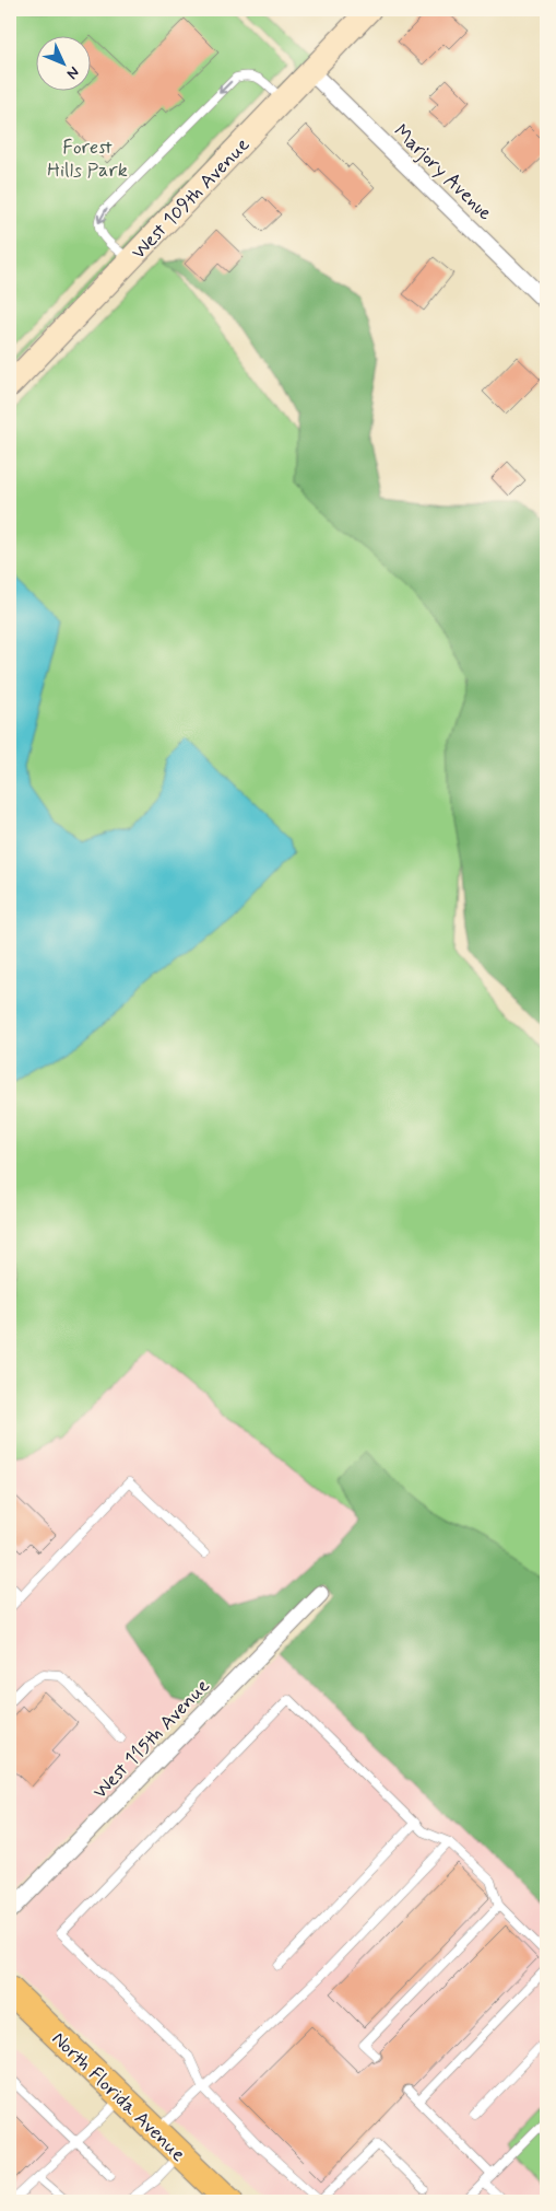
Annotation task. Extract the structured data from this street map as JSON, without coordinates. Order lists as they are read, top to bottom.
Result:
{
  "streets": {
    "main road": ["North Florida Avenue"],
    "street": ["Marjory Avenue", "West 109th Avenue", "West 115th Avenue"]
  },
  "crossings": [
    ["Marjory Avenue", "West 109th Avenue"]
  ],
  "parks": ["Forest Hills Park"],
  "north": "bottom right"
}
